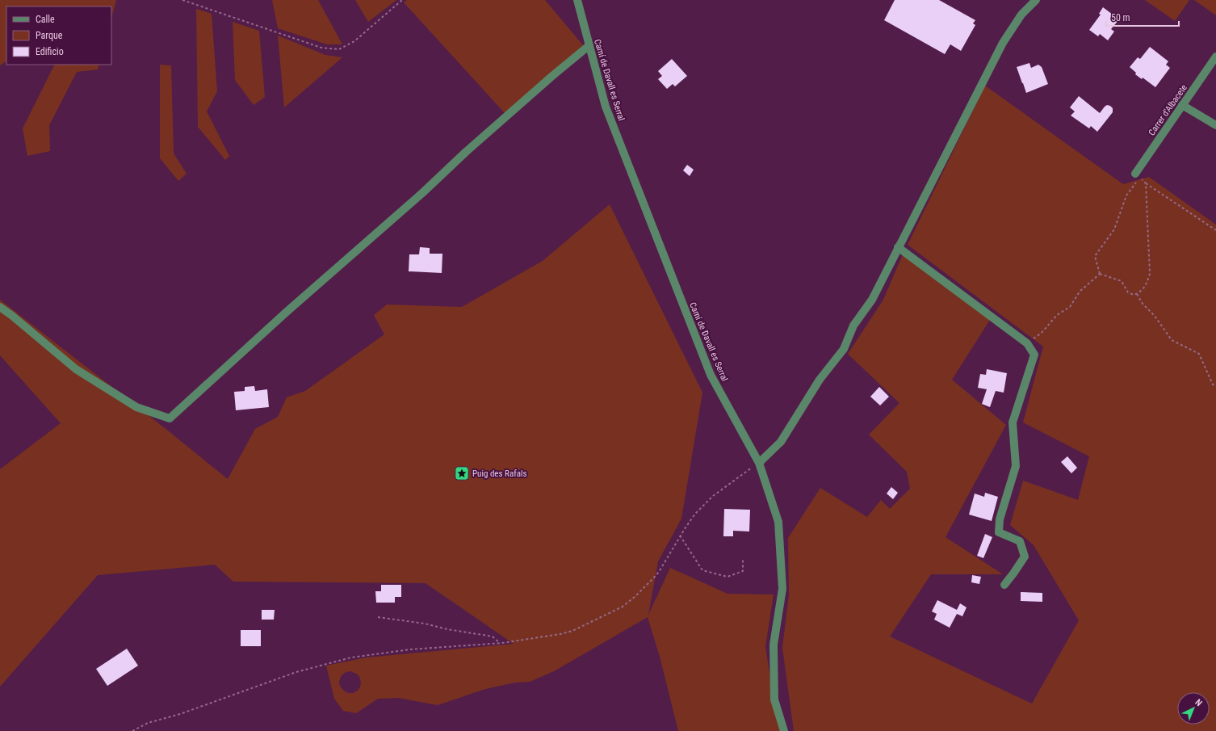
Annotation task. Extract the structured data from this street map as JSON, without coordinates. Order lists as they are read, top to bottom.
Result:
{
  "streets": {
    "street": ["Camí de Davall es Serral", "Carrer d'Albacete"]
  },
  "places": {
    "place": ["Puig des Rafals"]
  },
  "legend": ["Calle", "Parque", "Edificio"],
  "scale_bar": "50 m",
  "north": "top right"
}
